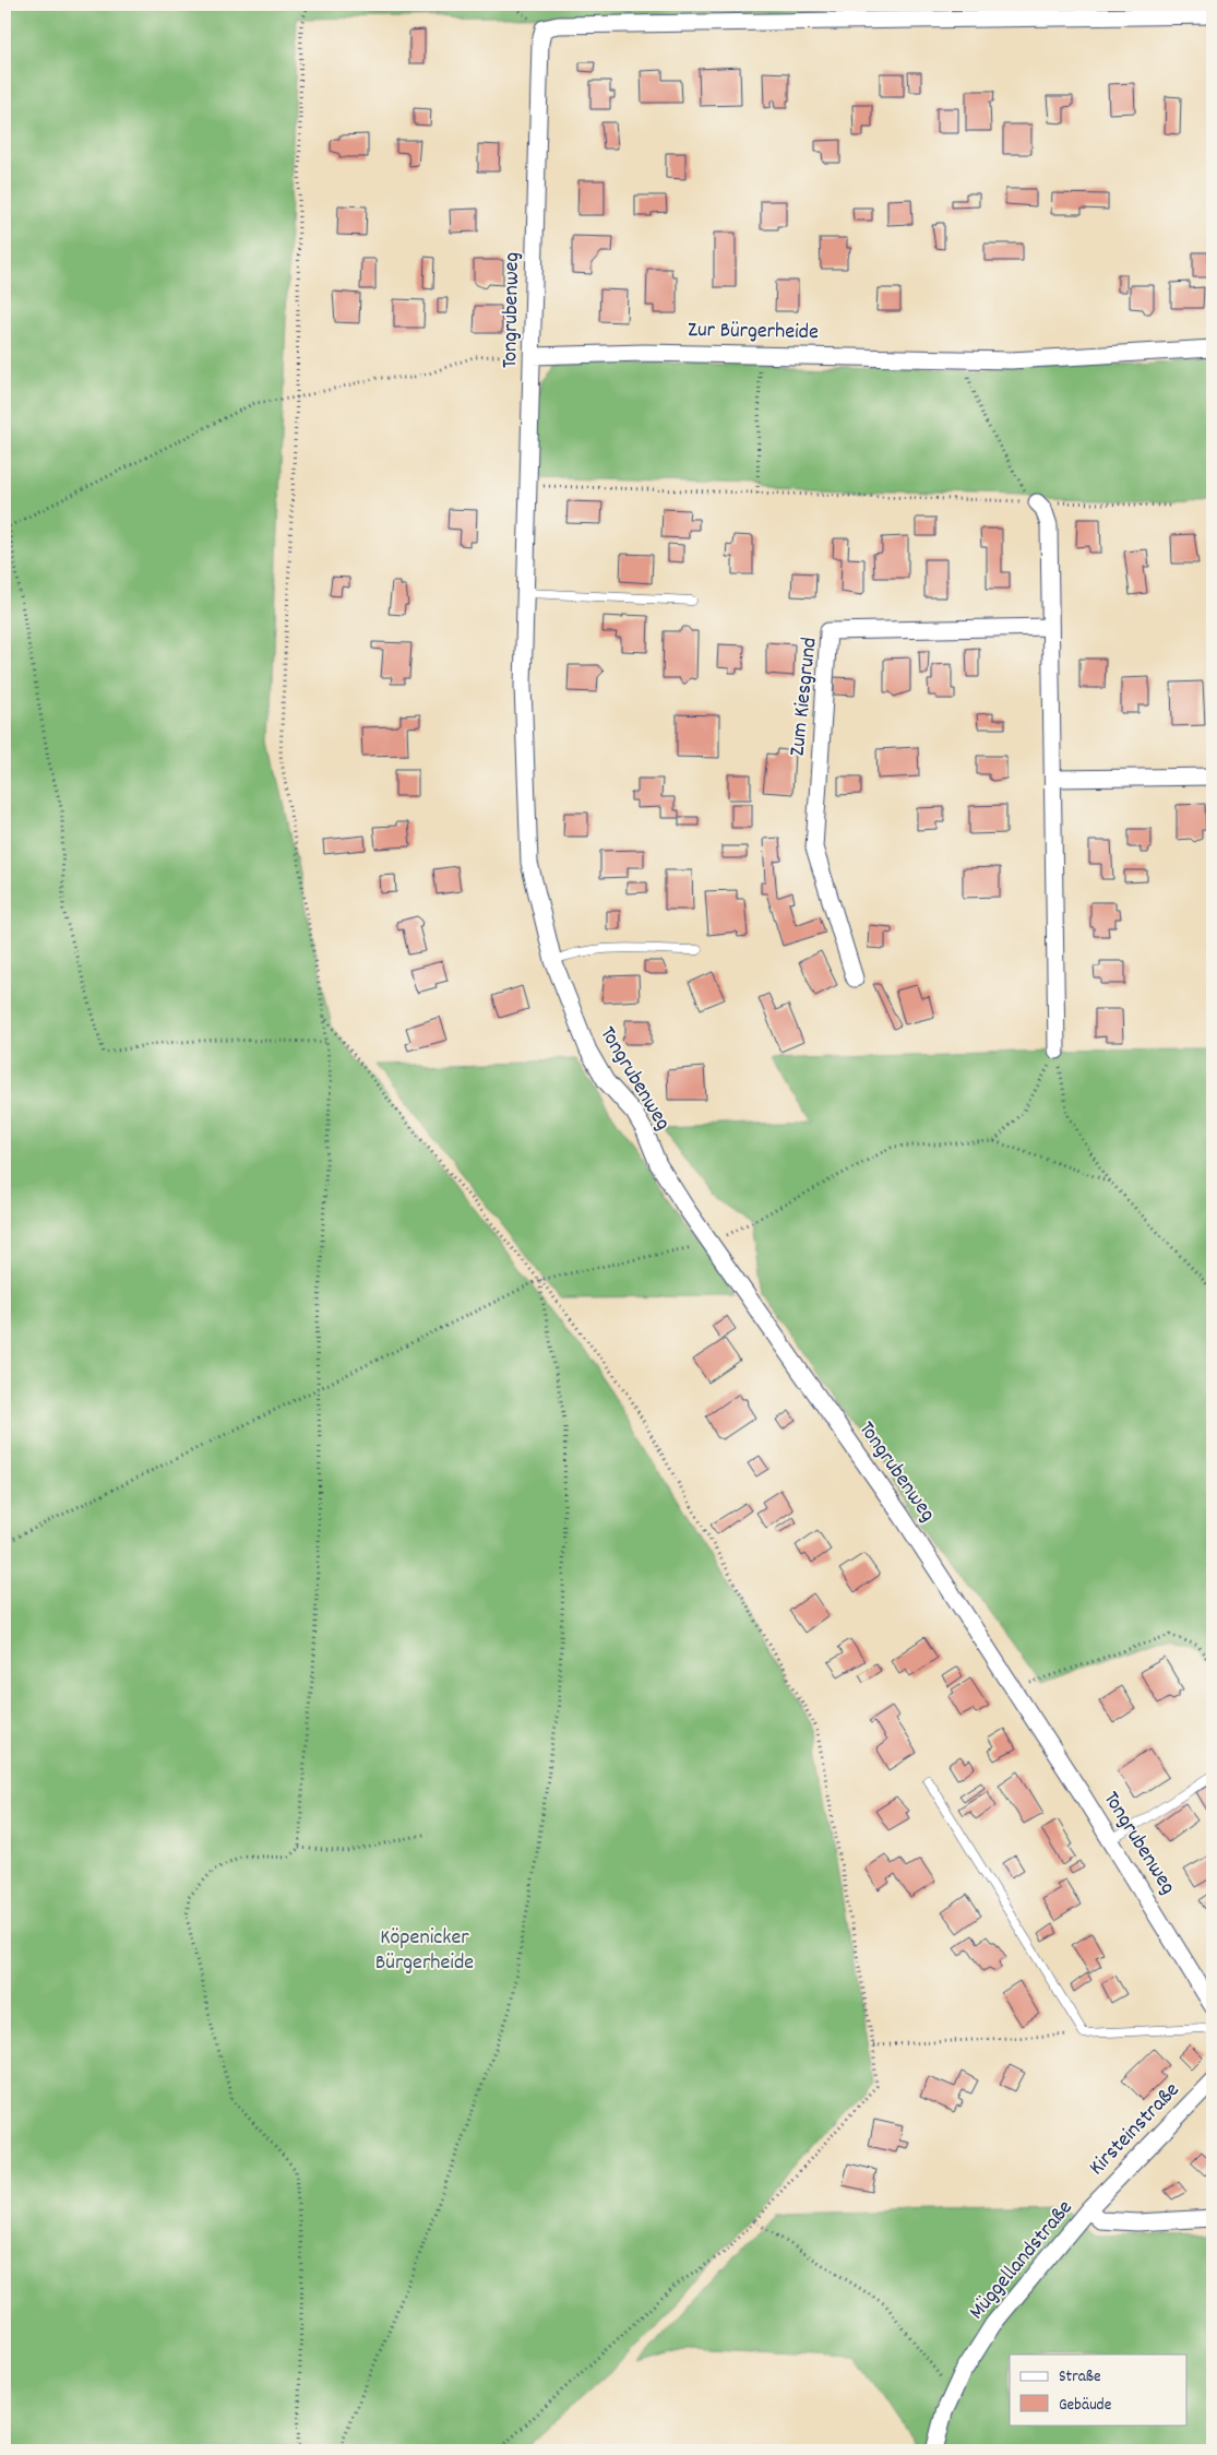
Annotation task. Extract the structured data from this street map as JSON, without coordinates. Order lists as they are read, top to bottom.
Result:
{
  "streets": {
    "street": [
      "Tongrubenweg",
      "Zur Bürgerheide",
      "Zum Kiesgrund",
      "Kirsteinstraße",
      "Müggellandstraße"
    ]
  },
  "crossings": [
    ["Tongrubenweg", "Zur Bürgerheide"],
    ["Kirsteinstraße", "Müggellandstraße"]
  ],
  "parks": ["Köpenicker Bürgerheide"],
  "legend": ["Straße", "Gebäude"]
}
